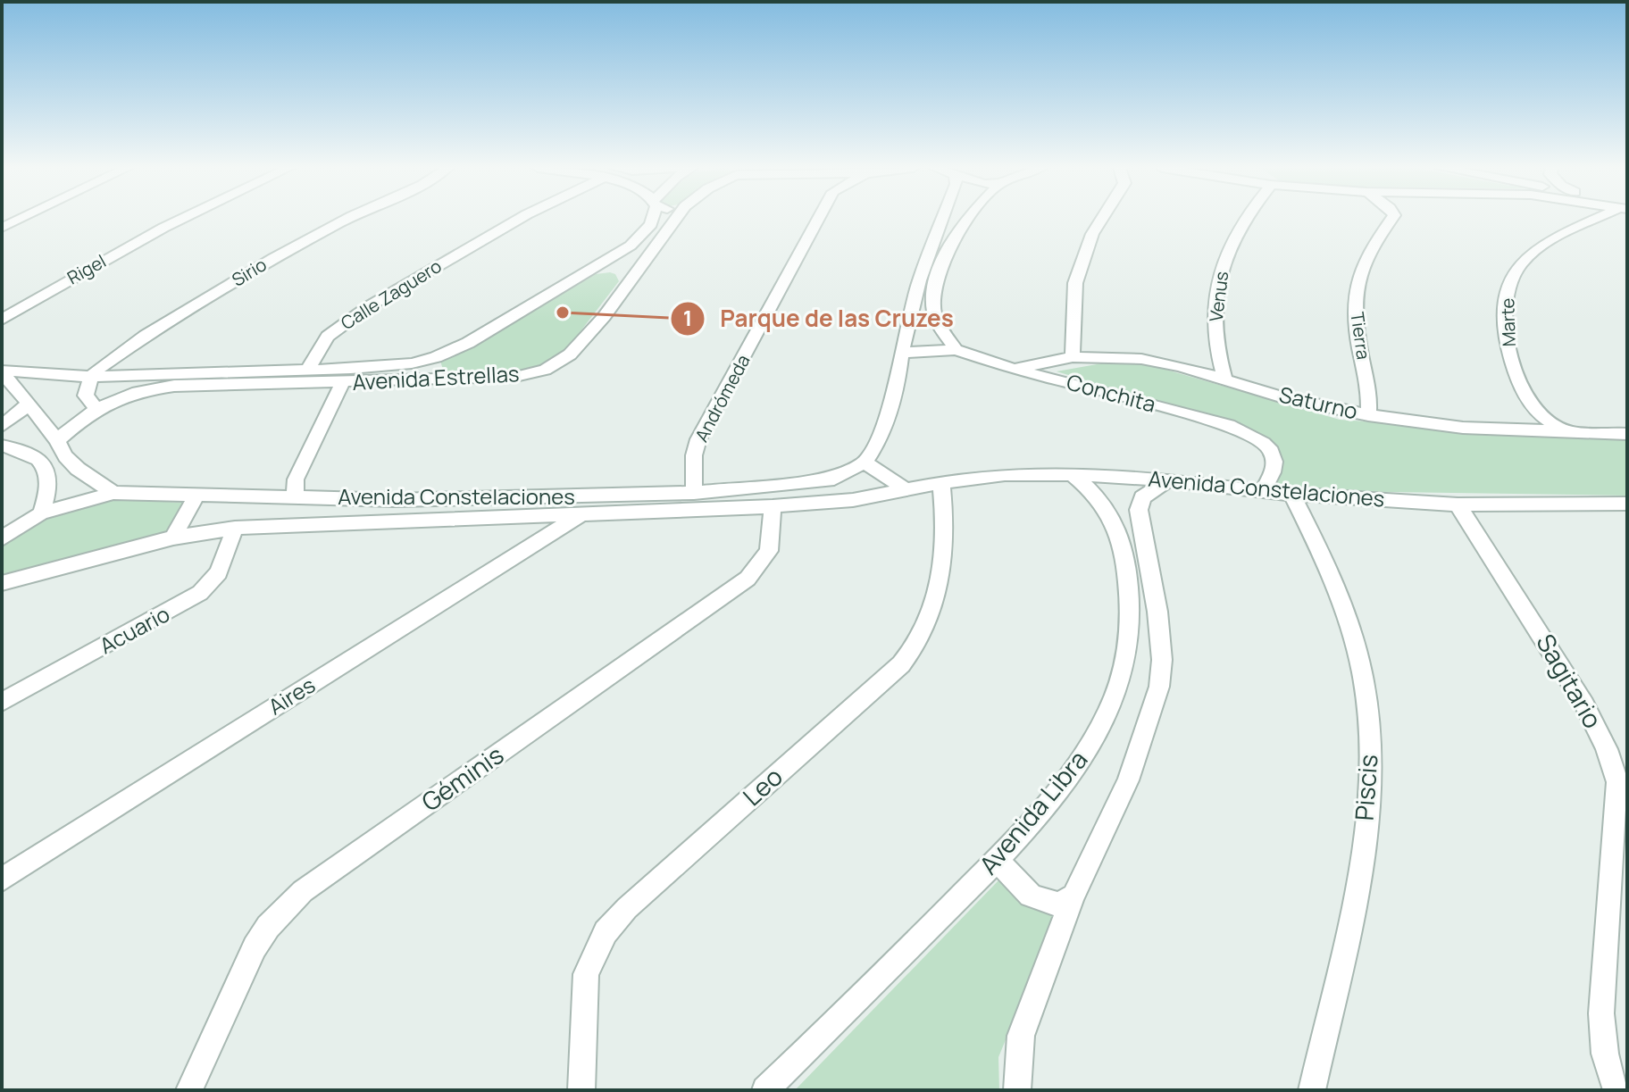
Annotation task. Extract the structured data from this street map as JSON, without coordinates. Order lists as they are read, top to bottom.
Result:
{
  "streets": {
    "street": [
      "Rigel",
      "Sirio",
      "Calle Zaguero",
      "Venus",
      "Marte",
      "Tierra",
      "Avenida Estrellas",
      "Conchita",
      "Andrómeda",
      "Saturno",
      "Avenida Constelaciones",
      "Acuario",
      "Sagitario",
      "Aires",
      "Géminis",
      "Leo",
      "Piscis",
      "Avenida Libra"
    ]
  },
  "crossings": [
    ["Sirio", "Avenida Estrellas"],
    ["Calle Zaguero", "Avenida Estrellas"],
    ["Venus", "Saturno"],
    ["Marte", "Saturno"],
    ["Tierra", "Saturno"],
    ["Avenida Estrellas", "Avenida Constelaciones"],
    ["Conchita", "Saturno"],
    ["Conchita", "Avenida Constelaciones"],
    ["Andrómeda", "Avenida Constelaciones"],
    ["Avenida Constelaciones", "Acuario"],
    ["Avenida Constelaciones", "Sagitario"],
    ["Avenida Constelaciones", "Aires"],
    ["Avenida Constelaciones", "Géminis"],
    ["Avenida Constelaciones", "Leo"],
    ["Avenida Constelaciones", "Piscis"],
    ["Avenida Constelaciones", "Avenida Libra"]
  ],
  "places": ["Parque de las Cruzes"]
}
